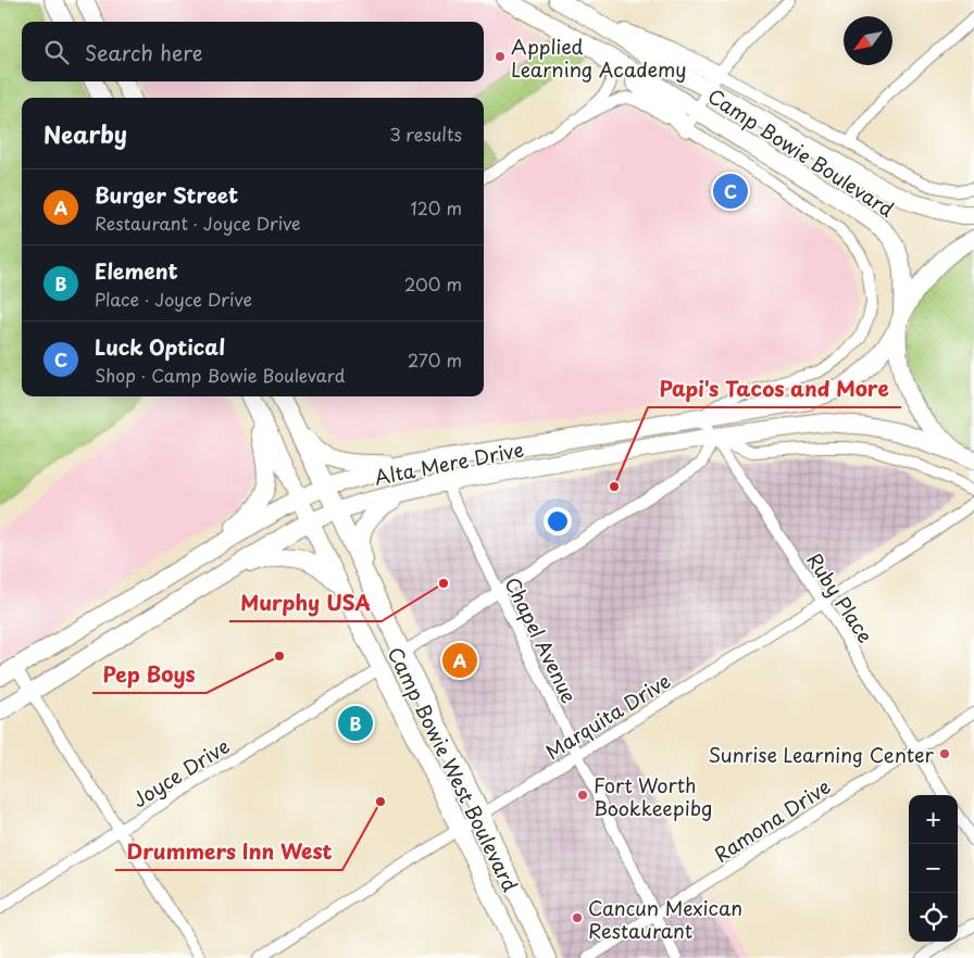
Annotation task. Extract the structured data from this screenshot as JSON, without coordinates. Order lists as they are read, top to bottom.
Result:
{
  "streets": {
    "main road": ["Camp Bowie Boulevard", "Alta Mere Drive", "Camp Bowie West Boulevard"],
    "street": [
      "Ruby Place",
      "Chapel Avenue",
      "Marquita Drive",
      "Joyce Drive",
      "Ramona Drive"
    ]
  },
  "crossings": [
    ["Camp Bowie Boulevard", "Alta Mere Drive"],
    ["Alta Mere Drive", "Ruby Place"],
    ["Alta Mere Drive", "Chapel Avenue"],
    ["Alta Mere Drive", "Camp Bowie West Boulevard"],
    ["Ruby Place", "Marquita Drive"],
    ["Ruby Place", "Ramona Drive"],
    ["Chapel Avenue", "Marquita Drive"],
    ["Chapel Avenue", "Ramona Drive"],
    ["Marquita Drive", "Camp Bowie West Boulevard"],
    ["Camp Bowie West Boulevard", "Joyce Drive"]
  ],
  "places": [
    "Applied Learning Academy",
    "Papi's Tacos and More",
    "Murphy USA",
    "Pep Boys",
    "Sunrise Learning Center",
    "Fort Worth Bookkeepibg",
    "Drummers Inn West",
    "Cancun Mexican Restaurant"
  ],
  "north": "bottom left",
  "page": {
    "search": "Search here",
    "heading": ["Nearby", "3 results"],
    "list": [
      {
        "mark": "A",
        "name": "Burger Street",
        "note": "Restaurant · Joyce Drive",
        "value": "120 m"
      },
      {
        "mark": "B",
        "name": "Element",
        "note": "Place · Joyce Drive",
        "value": "200 m"
      },
      {
        "mark": "C",
        "name": "Luck Optical",
        "note": "Shop · Camp Bowie Boulevard",
        "value": "270 m"
      }
    ],
    "pins": ["C", "A", "B"],
    "map_buttons": ["+", "−"]
  }
}
